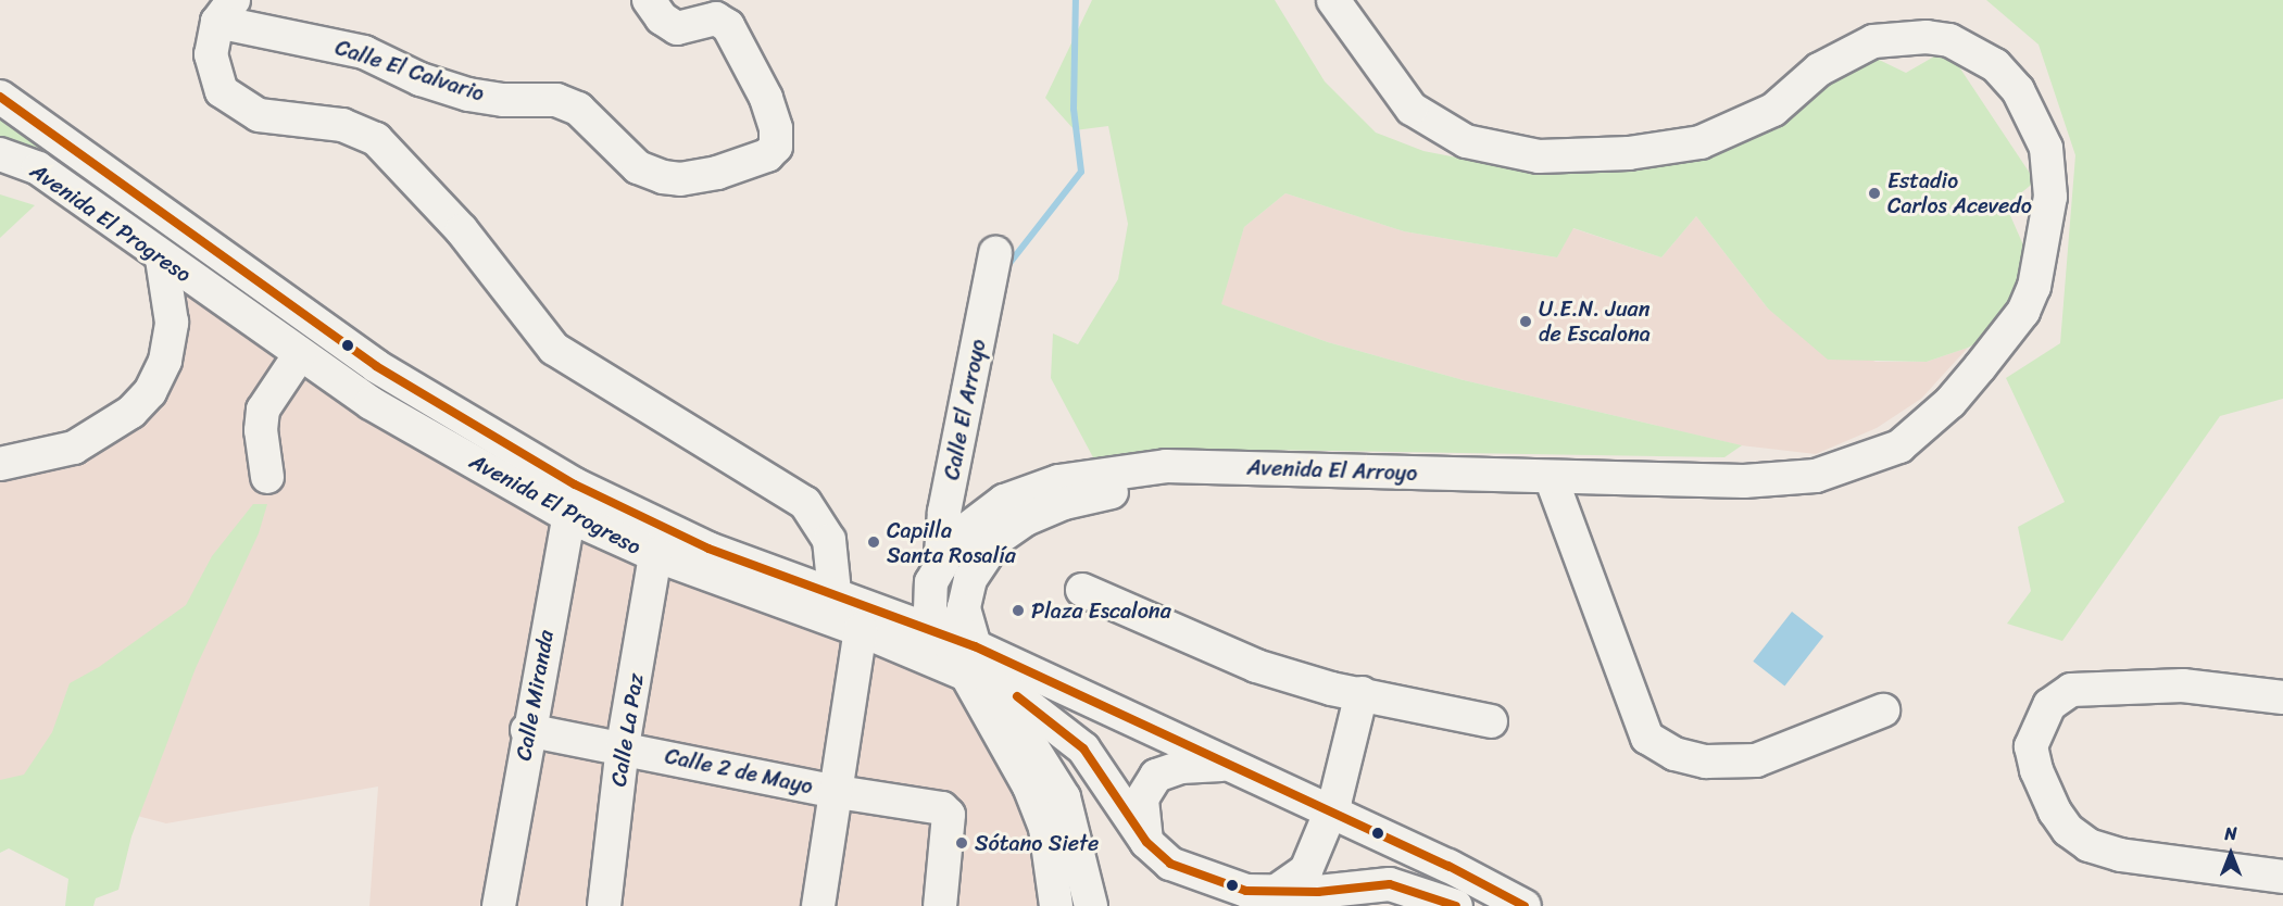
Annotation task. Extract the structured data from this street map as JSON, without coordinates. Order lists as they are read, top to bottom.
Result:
{
  "streets": {
    "street": [
      "Calle El Calvario",
      "Avenida El Progreso",
      "Calle El Arroyo",
      "Avenida El Arroyo",
      "Calle Miranda",
      "Calle La Paz",
      "Calle 2 de Mayo"
    ]
  },
  "crossings": [
    ["Calle El Calvario", "Avenida El Progreso"],
    ["Avenida El Progreso", "Avenida El Arroyo"],
    ["Avenida El Progreso", "Calle Miranda"],
    ["Avenida El Progreso", "Calle La Paz"],
    ["Calle El Arroyo", "Avenida El Arroyo"],
    ["Calle Miranda", "Calle 2 de Mayo"],
    ["Calle La Paz", "Calle 2 de Mayo"]
  ],
  "places": [
    "Estadio Carlos Acevedo",
    "U.E.N. Juan de Escalona",
    "Capilla Santa Rosalía",
    "Plaza Escalona",
    "Sótano Siete"
  ],
  "north": "top"
}
